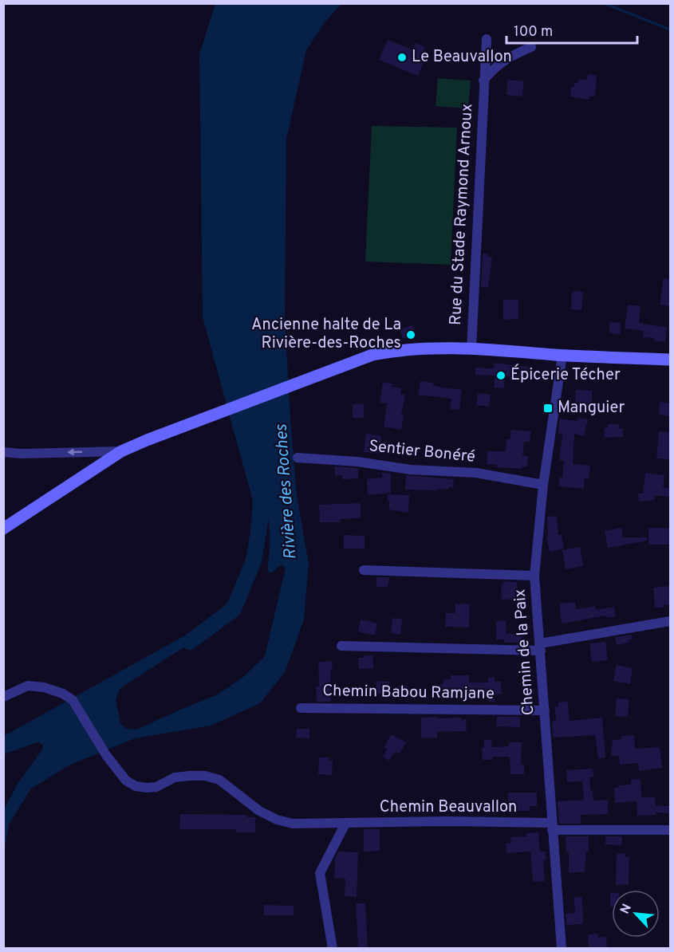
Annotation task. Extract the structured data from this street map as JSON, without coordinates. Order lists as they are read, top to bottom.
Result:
{
  "streets": {
    "street": [
      "Rue du Stade Raymond Arnoux",
      "Sentier Bonéré",
      "Chemin de la Paix",
      "Chemin Babou Ramjane",
      "Chemin Beauvallon"
    ]
  },
  "crossings": [
    ["Sentier Bonéré", "Chemin de la Paix"],
    ["Chemin de la Paix", "Chemin Babou Ramjane"],
    ["Chemin de la Paix", "Chemin Beauvallon"]
  ],
  "water": ["Rivière des Roches"],
  "places": {
    "other": ["Le Beauvallon", "Ancienne halte de La Rivière-des-Roches", "Épicerie Técher"],
    "transit": ["Manguier"]
  },
  "scale_bar": "100 m",
  "north": "top left"
}
